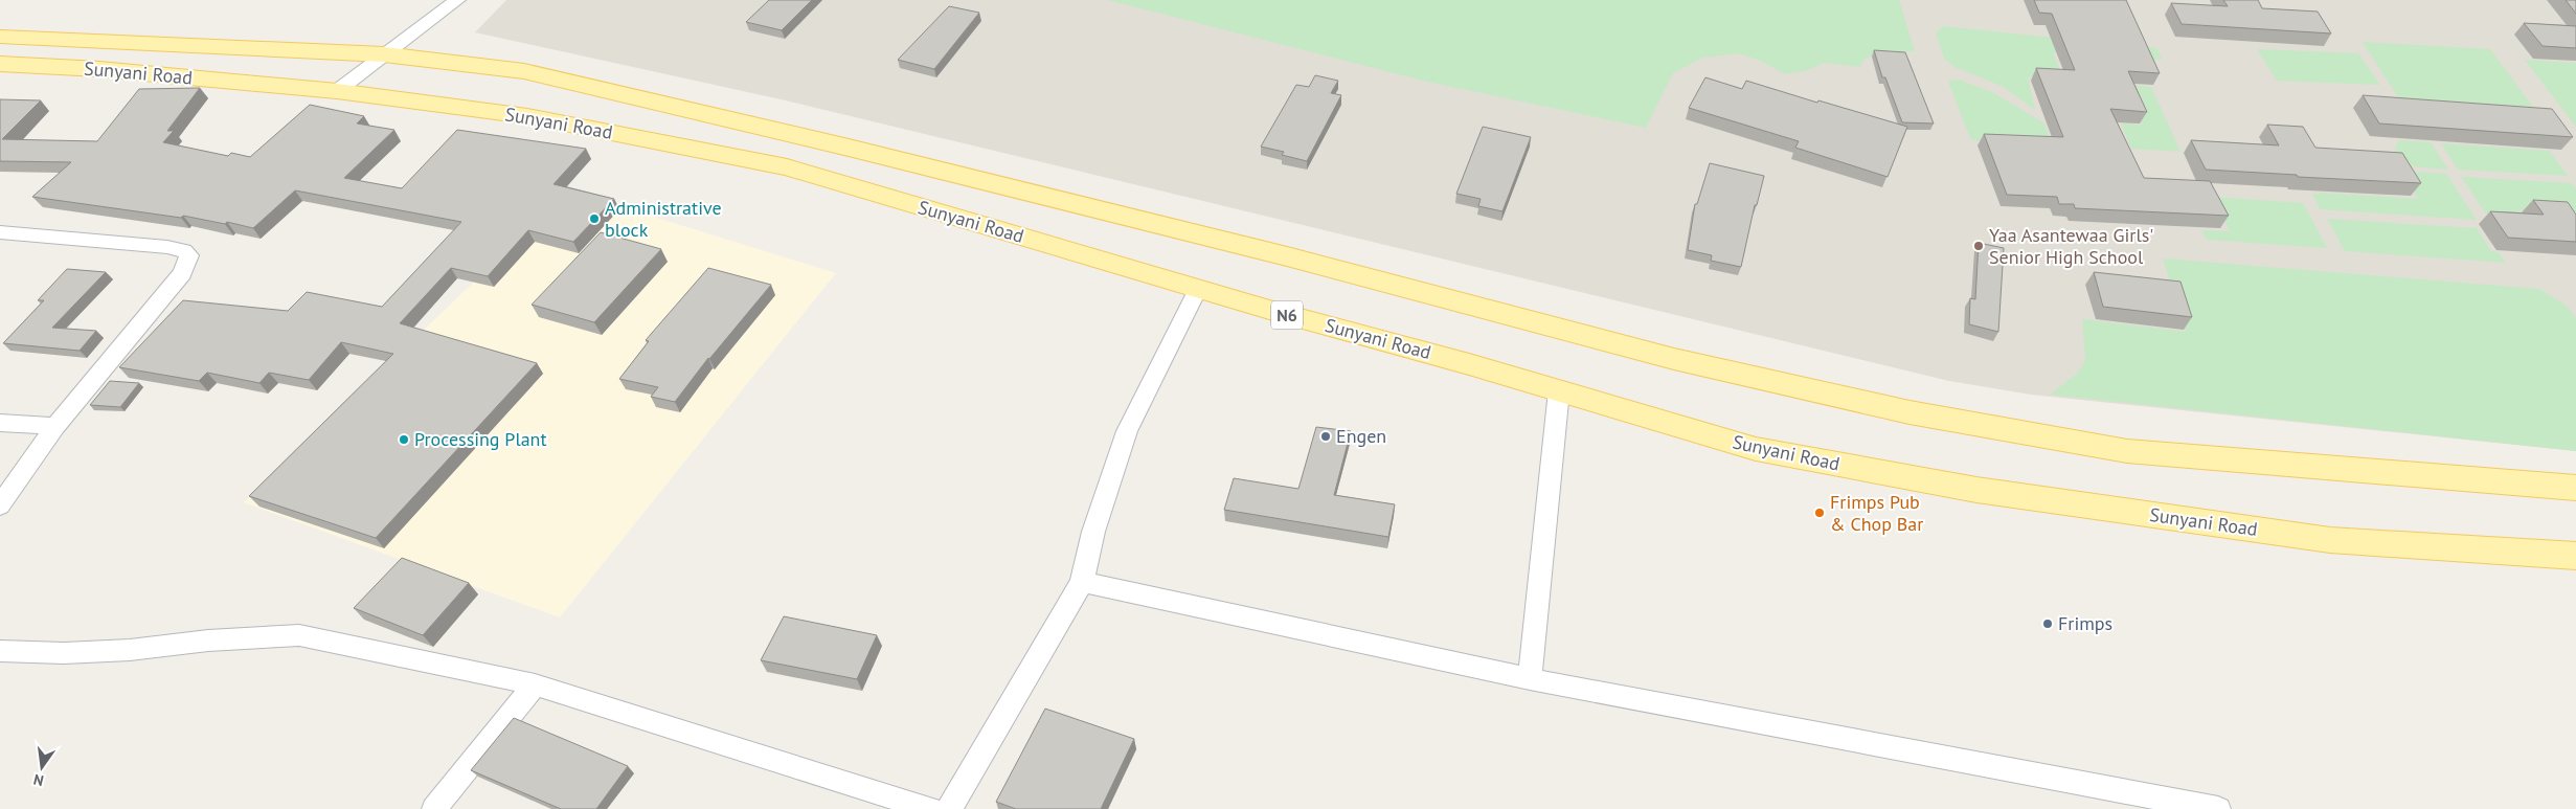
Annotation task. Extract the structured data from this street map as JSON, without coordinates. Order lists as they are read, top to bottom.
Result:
{
  "streets": {
    "main road": ["Sunyani Road", "N6"]
  },
  "places": [
    "Administrative block",
    "Yaa Asantewaa Girls' Senior High School",
    "Engen",
    "Processing Plant",
    "Frimps Pub & Chop Bar",
    "Frimps"
  ],
  "north": "bottom"
}
